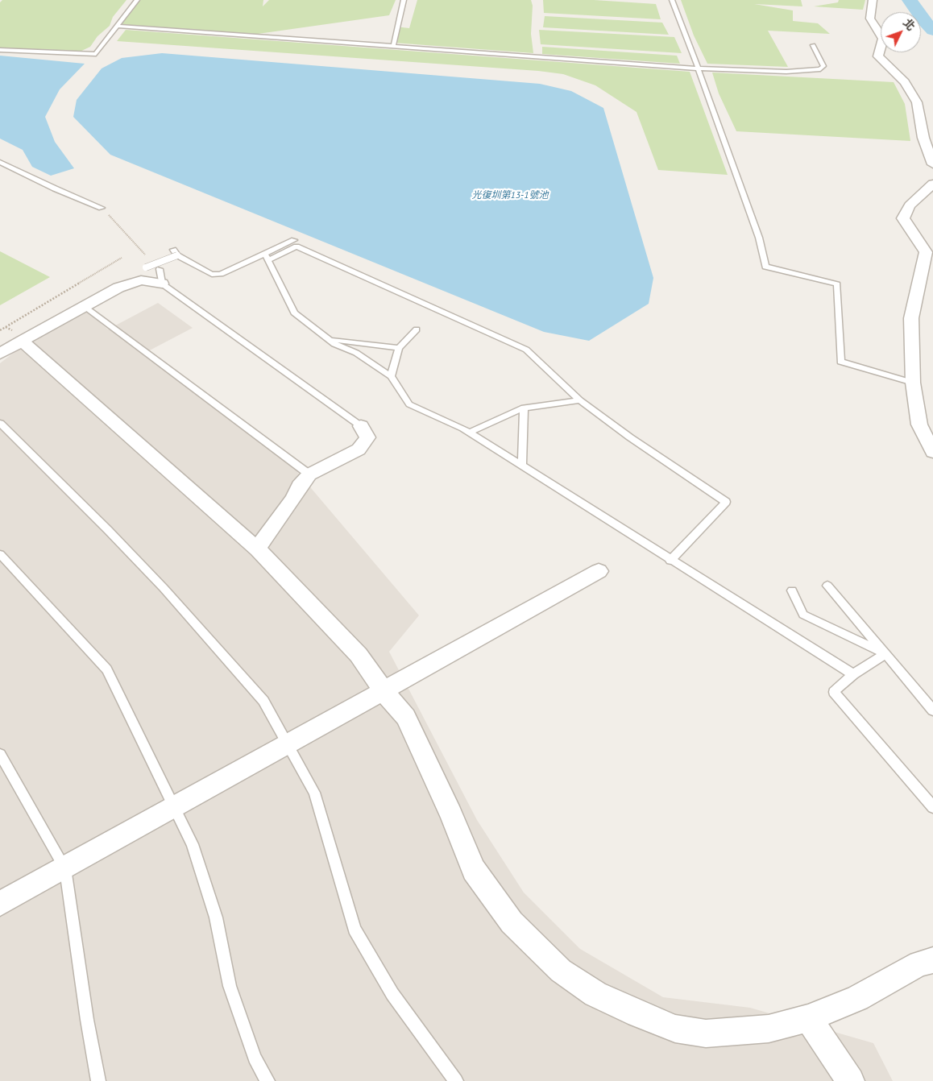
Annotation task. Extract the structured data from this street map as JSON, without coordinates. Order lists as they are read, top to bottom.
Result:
{
  "water": ["光復圳第13-1號池"],
  "north": "top right"
}
